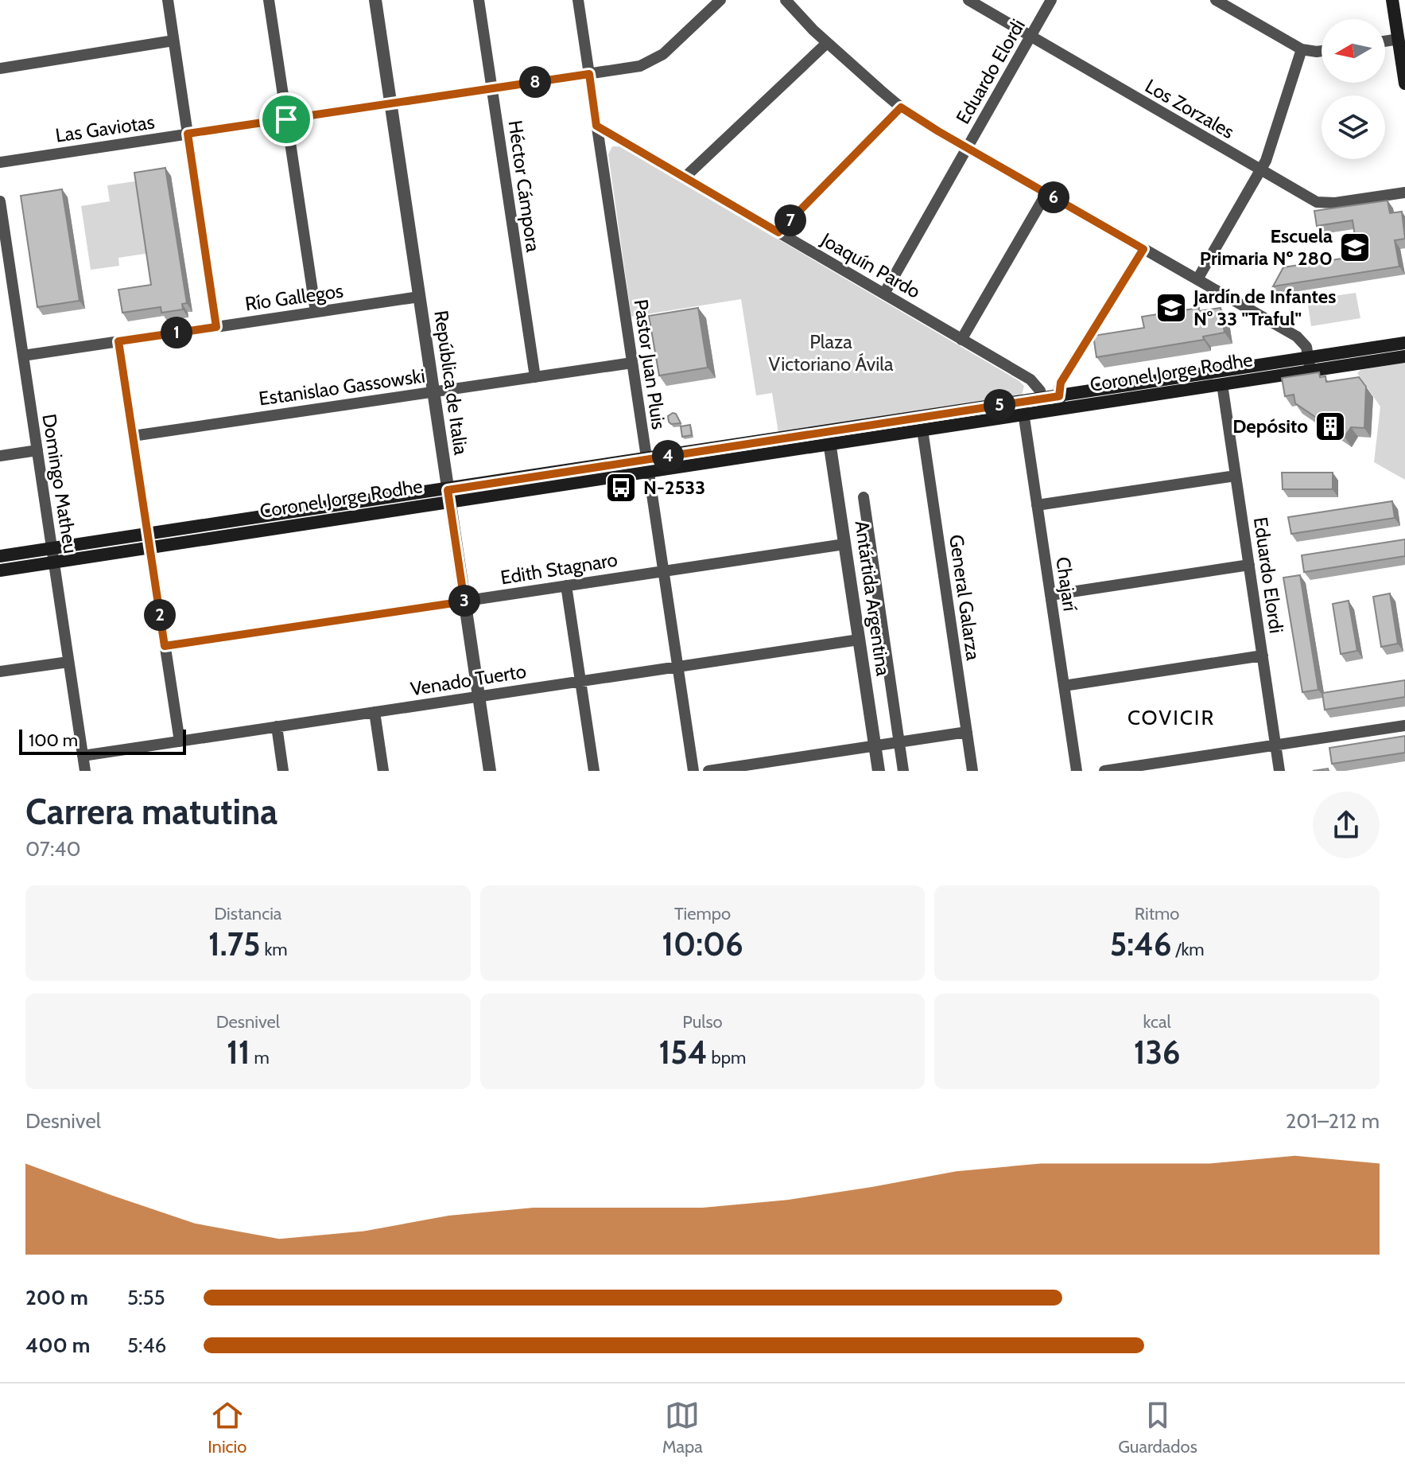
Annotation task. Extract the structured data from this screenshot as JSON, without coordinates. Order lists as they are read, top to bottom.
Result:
{
  "streets": {
    "main road": ["Coronel Jorge Rodhe"],
    "street": [
      "Eduardo Elordi",
      "Los Zorzales",
      "Las Gaviotas",
      "Héctor Cámpora",
      "Joaquín Pardo",
      "Río Gallegos",
      "Pastor Juan Pluis",
      "República de Italia",
      "Estanislao Gassowski",
      "Domingo Matheu",
      "Edith Stagnaro",
      "Chajarí",
      "General Galarza",
      "Antártida Argentina",
      "Venado Tuerto"
    ]
  },
  "crossings": [
    ["Eduardo Elordi", "Los Zorzales"],
    ["Eduardo Elordi", "Joaquín Pardo"],
    ["Eduardo Elordi", "Coronel Jorge Rodhe"],
    ["Las Gaviotas", "Héctor Cámpora"],
    ["Las Gaviotas", "Pastor Juan Pluis"],
    ["Las Gaviotas", "República de Italia"],
    ["Héctor Cámpora", "Estanislao Gassowski"],
    ["Joaquín Pardo", "Pastor Juan Pluis"],
    ["Joaquín Pardo", "Coronel Jorge Rodhe"],
    ["Río Gallegos", "República de Italia"],
    ["Río Gallegos", "Domingo Matheu"],
    ["Pastor Juan Pluis", "Coronel Jorge Rodhe"],
    ["Pastor Juan Pluis", "Estanislao Gassowski"],
    ["Pastor Juan Pluis", "Edith Stagnaro"],
    ["Pastor Juan Pluis", "Venado Tuerto"],
    ["Coronel Jorge Rodhe", "República de Italia"],
    ["Coronel Jorge Rodhe", "Domingo Matheu"],
    ["Coronel Jorge Rodhe", "Chajarí"],
    ["Coronel Jorge Rodhe", "General Galarza"],
    ["Coronel Jorge Rodhe", "Antártida Argentina"],
    ["República de Italia", "Estanislao Gassowski"],
    ["República de Italia", "Edith Stagnaro"],
    ["República de Italia", "Venado Tuerto"],
    ["Domingo Matheu", "Venado Tuerto"],
    ["Edith Stagnaro", "Antártida Argentina"],
    ["Antártida Argentina", "Venado Tuerto"]
  ],
  "districts": ["COVICIR"],
  "parks": ["Plaza Victoriano Ávila"],
  "places": {
    "school or university": ["Escuela Primaria Nº 280", "Jardín de Infantes N° 33 \"Traful\""],
    "building": ["Depósito"],
    "bus stop": ["N-2533"]
  },
  "scale_bar": "100 m",
  "north": "left",
  "page": {
    "pins": [
      "8",
      "6",
      "7",
      "1",
      "5",
      "4",
      "3",
      "2"
    ],
    "scale": "100 m",
    "heading": ["Carrera matutina", "07:40"],
    "stats": [
      ["Distancia", "1.75 km"],
      ["Tiempo", "10:06"],
      ["Ritmo", "5:46 /km"],
      ["Desnivel", "11 m"],
      ["Pulso", "154 bpm"],
      ["kcal", "136"]
    ],
    "chart": ["Desnivel", "201–212 m"],
    "list": [
      {
        "name": "200 m",
        "note": "5:55"
      },
      {
        "name": "400 m",
        "note": "5:46"
      }
    ],
    "tabs": ["Inicio", "Mapa", "Guardados"]
  }
}
